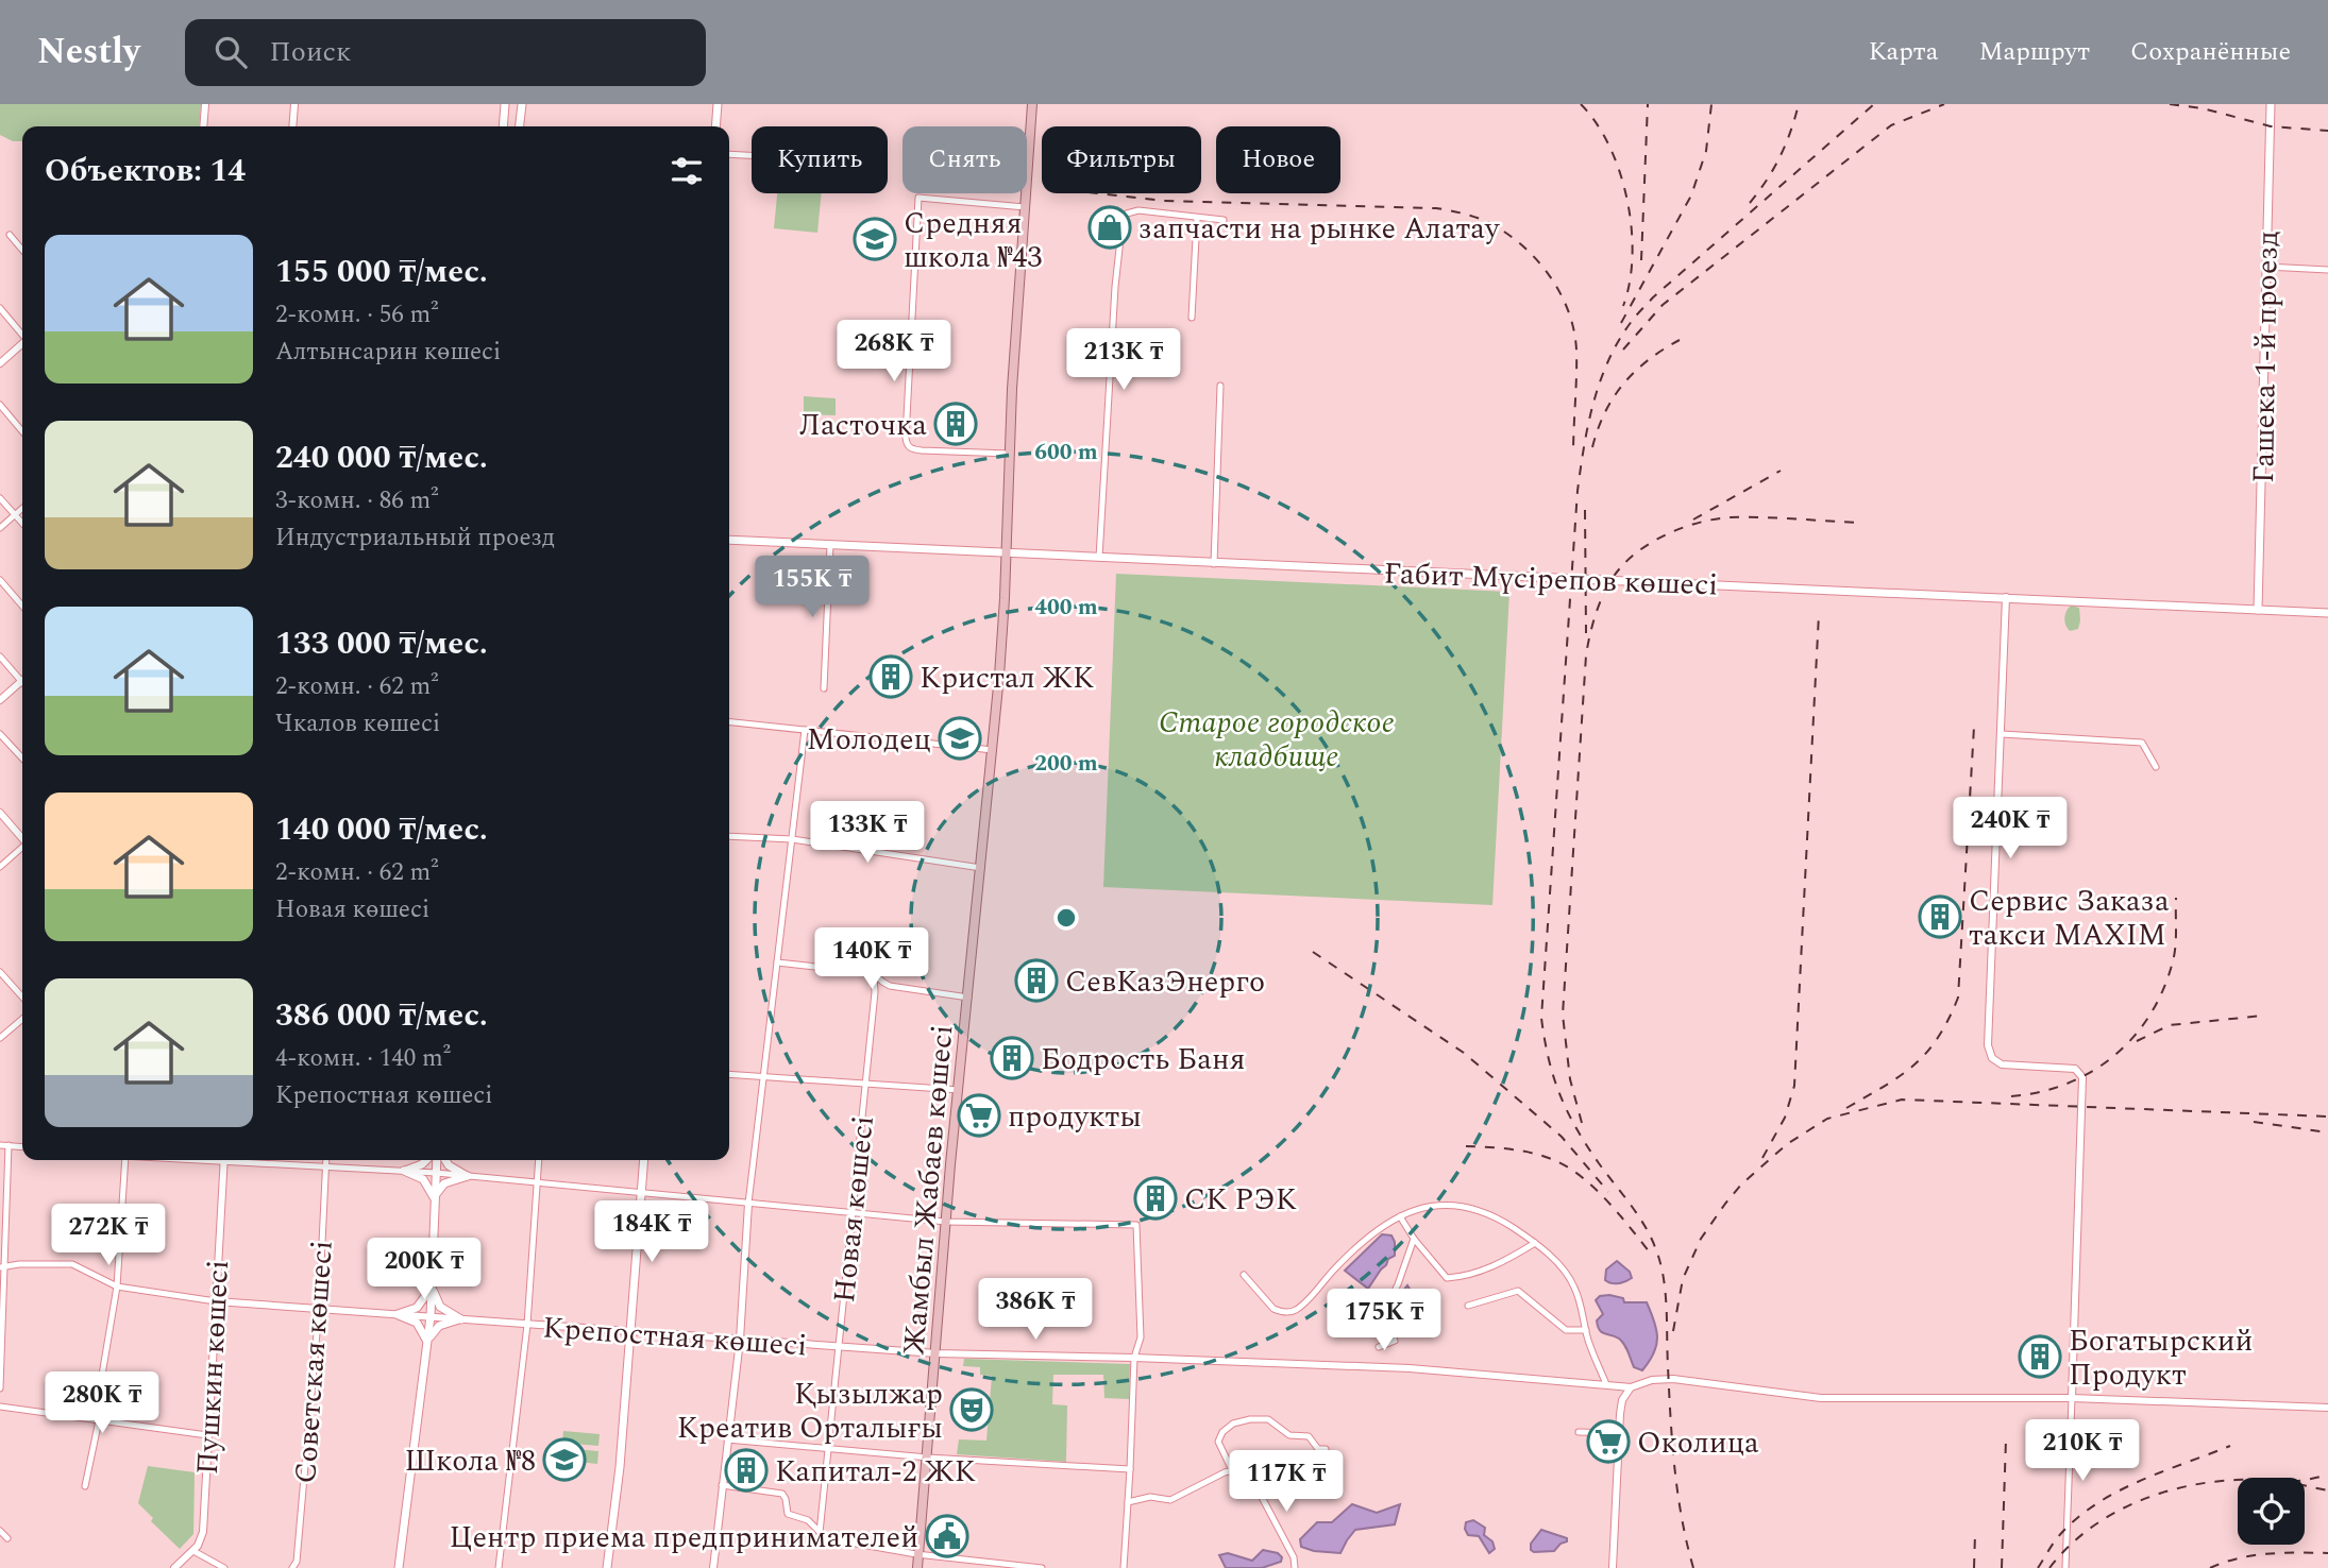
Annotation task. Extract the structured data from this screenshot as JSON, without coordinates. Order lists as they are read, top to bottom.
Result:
{
  "streets": {
    "main road": ["Гашека 1-й проезд", "Ғабит Мүсірепов көшесі", "Жамбыл Жабаев көшесі"],
    "street": [
      "Новая көшесі",
      "Крепостная көшесі",
      "Советская көшесі",
      "Пушкин көшесі"
    ]
  },
  "crossings": [
    ["Гашека 1-й проезд", "Ғабит Мүсірепов көшесі"],
    ["Ғабит Мүсірепов көшесі", "Жамбыл Жабаев көшесі"],
    ["Жамбыл Жабаев көшесі", "Крепостная көшесі"],
    ["Новая көшесі", "Крепостная көшесі"],
    ["Крепостная көшесі", "Советская көшесі"],
    ["Крепостная көшесі", "Пушкин көшесі"]
  ],
  "parks": ["Старое городское кладбище"],
  "places": {
    "shop": ["запчасти на рынке Алатау"],
    "school or university": ["Средняя школа №43", "Молодец", "Школа №8"],
    "building": [
      "Ласточка",
      "Кристал ЖК",
      "Сервис Заказа такси MAXIM",
      "СевКазЭнерго",
      "Бодрость Баня",
      "СК РЭК",
      "Богатырский Продукт",
      "Капитал-2 ЖК"
    ],
    "supermarket": ["продукты", "Околица"],
    "theatre": ["Қызылжар Креатив Орталығы"],
    "public building": ["Центр приема предпринимателей"]
  },
  "page": {
    "header": "Nestly",
    "search": "Поиск",
    "nav": ["Карта", "Маршрут", "Сохранённые"],
    "chip": [
      "Купить",
      "Снять",
      "Фильтры",
      "Новое"
    ],
    "heading": "Объектов: 14",
    "list": [
      {
        "name": "155 000 ₸/мес.",
        "note": "2-комн. · 56 m² · Алтынсарин көшесі"
      },
      {
        "name": "240 000 ₸/мес.",
        "note": "3-комн. · 86 m² · Индустриальный проезд"
      },
      {
        "name": "133 000 ₸/мес.",
        "note": "2-комн. · 62 m² · Чкалов көшесі"
      },
      {
        "name": "140 000 ₸/мес.",
        "note": "2-комн. · 62 m² · Новая көшесі"
      },
      {
        "name": "386 000 ₸/мес.",
        "note": "4-комн. · 140 m² · Крепостная көшесі"
      }
    ],
    "price": [
      "268K ₸",
      "213K ₸",
      "155K ₸",
      "240K ₸",
      "133K ₸",
      "140K ₸",
      "184K ₸",
      "272K ₸",
      "200K ₸",
      "386K ₸",
      "175K ₸",
      "280K ₸",
      "210K ₸",
      "117K ₸"
    ]
  },
  "rings": ["600 m", "400 m", "200 m"]
}
